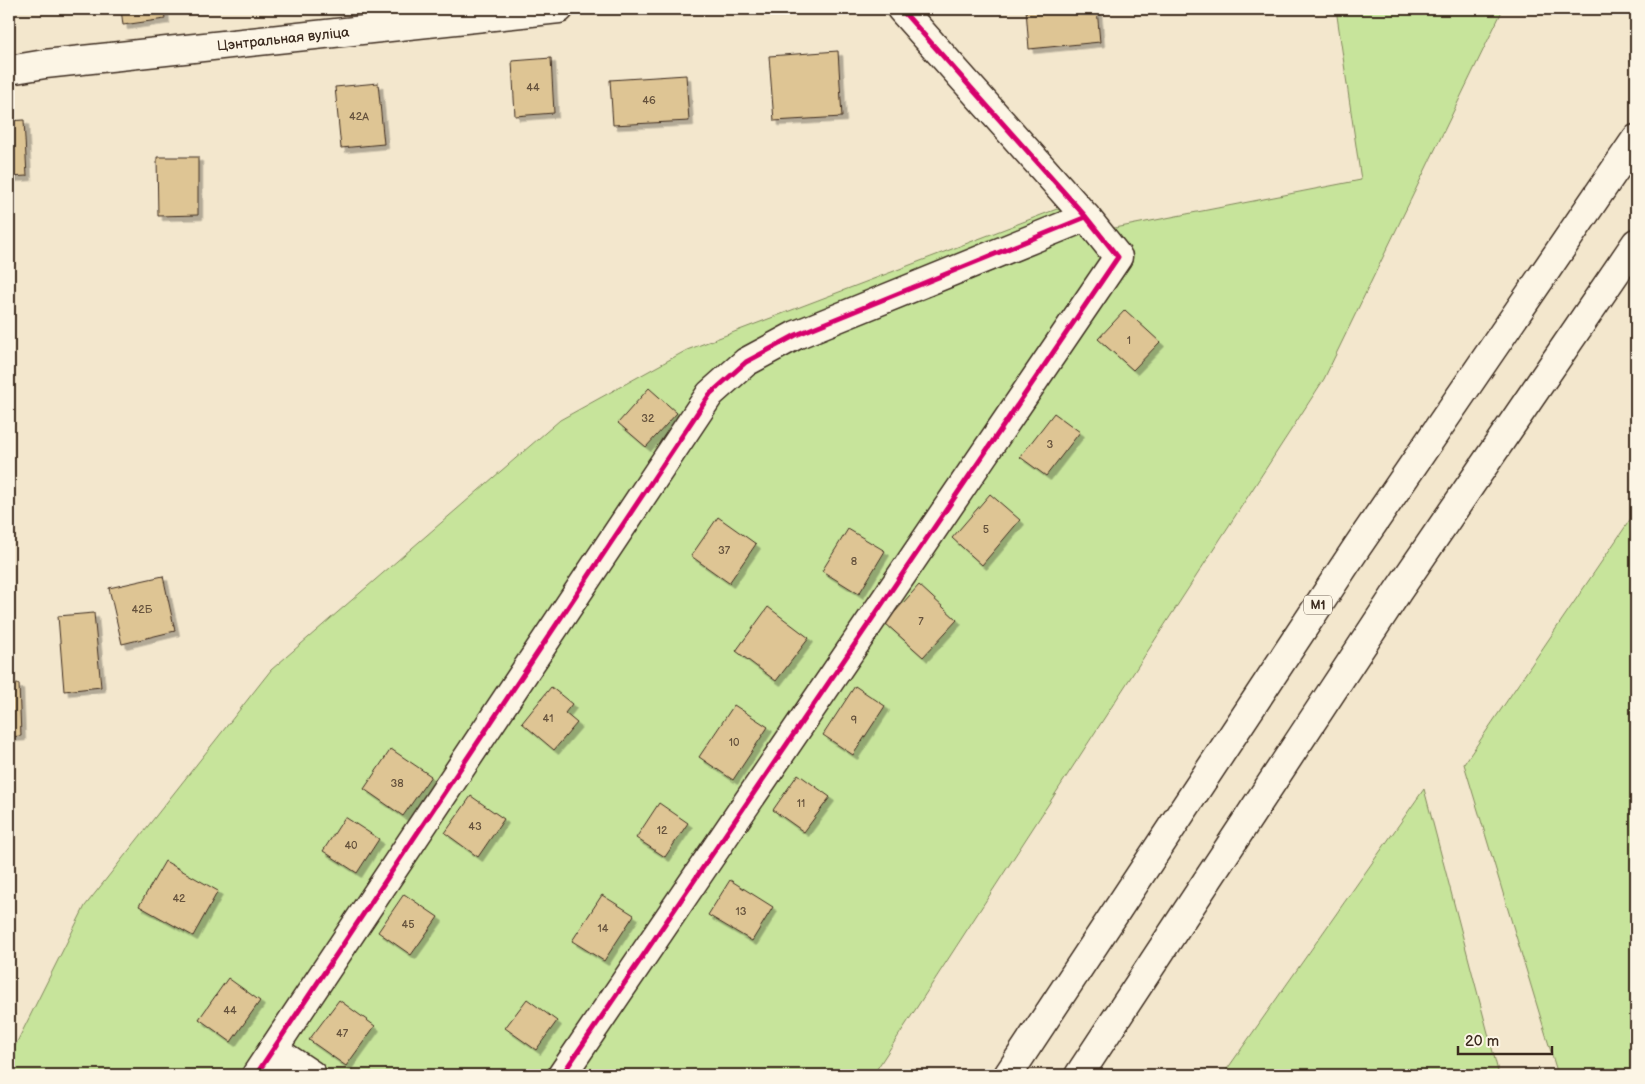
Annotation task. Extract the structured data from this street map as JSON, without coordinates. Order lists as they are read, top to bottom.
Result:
{
  "streets": {
    "main road": ["Цэнтральная вуліца", "М1"]
  },
  "house_numbers": [
    "44",
    "46",
    "42А",
    "1",
    "32",
    "3",
    "5",
    "37",
    "8",
    "42Б",
    "7",
    "41",
    "9",
    "10",
    "38",
    "11",
    "43",
    "12",
    "40",
    "42",
    "13",
    "45",
    "14",
    "44",
    "47"
  ],
  "scale_bar": "20 m"
}
